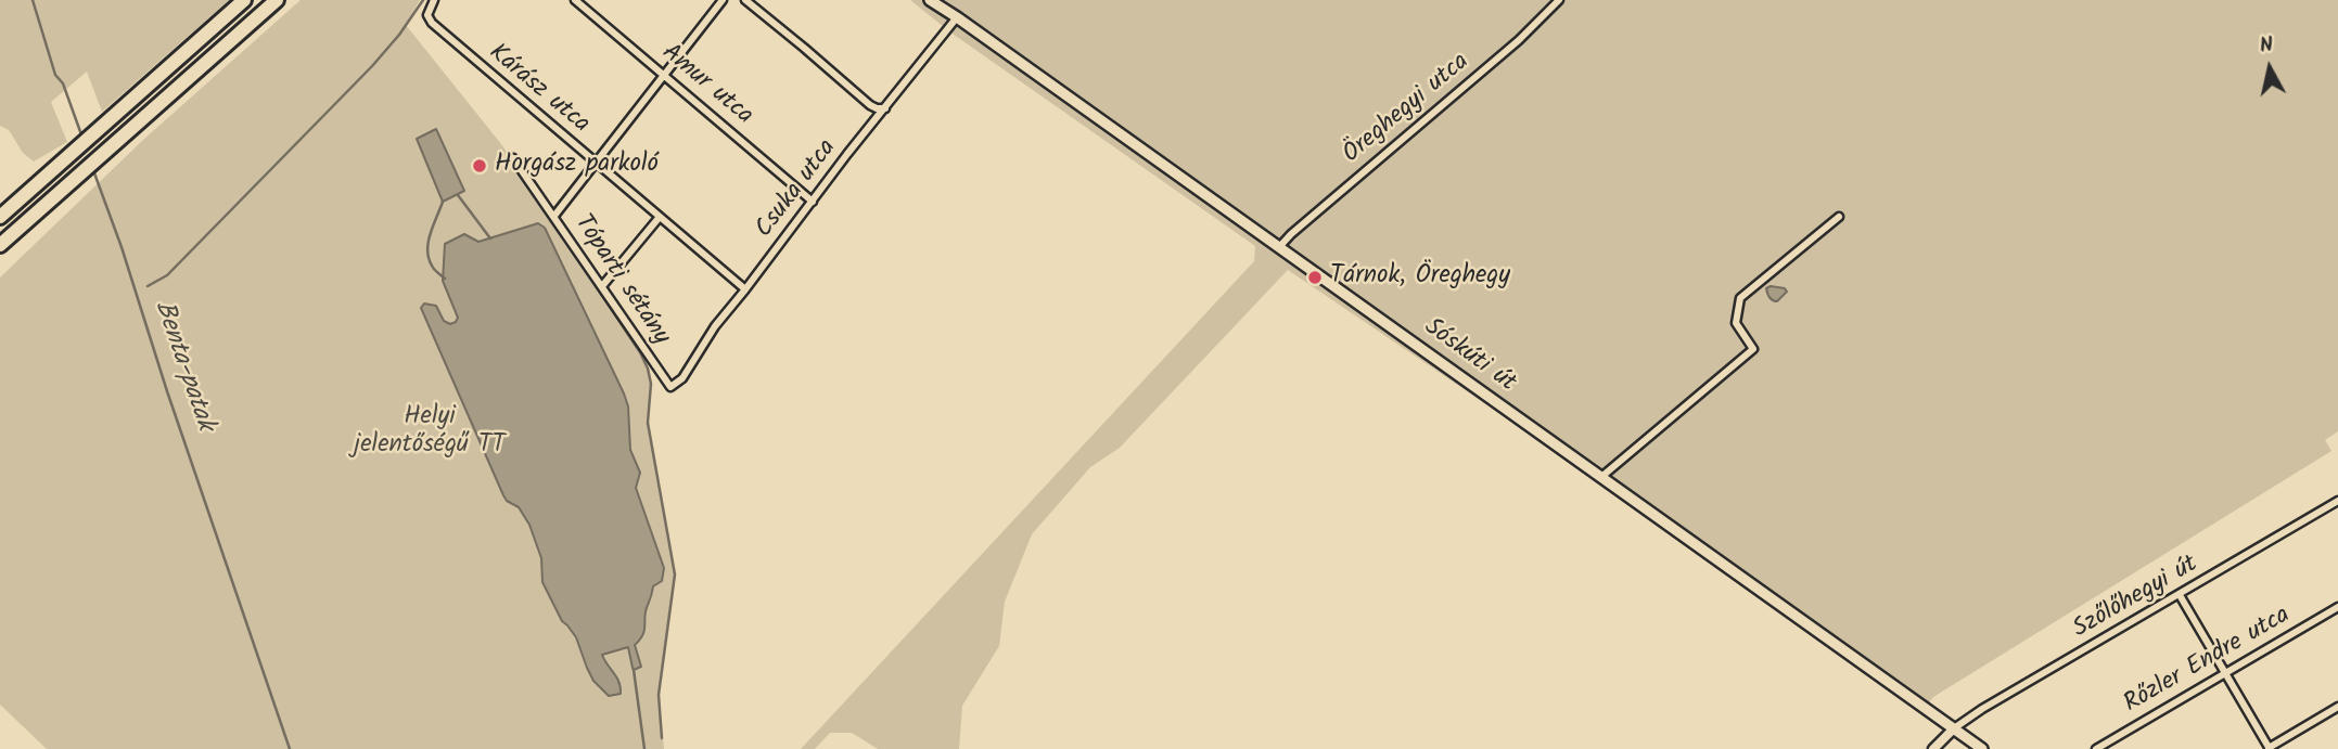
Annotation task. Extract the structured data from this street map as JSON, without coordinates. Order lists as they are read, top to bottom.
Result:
{
  "streets": {
    "main road": ["Sóskúti út"],
    "street": [
      "Amur utca",
      "Kárász utca",
      "Öreghegyi utca",
      "Csuka utca",
      "Tóparti sétány",
      "Szőlőhegyi út",
      "Rőzler Endre utca"
    ]
  },
  "crossings": [
    ["Amur utca", "Csuka utca"],
    ["Kárász utca", "Csuka utca"],
    ["Öreghegyi utca", "Sóskúti út"],
    ["Csuka utca", "Tóparti sétány"],
    ["Csuka utca", "Sóskúti út"],
    ["Sóskúti út", "Szőlőhegyi út"]
  ],
  "water": ["Benta-patak"],
  "parks": ["Helyi jelentőségű TT"],
  "places": ["Horgász parkoló", "Tárnok, Öreghegy"],
  "north": "top"
}
